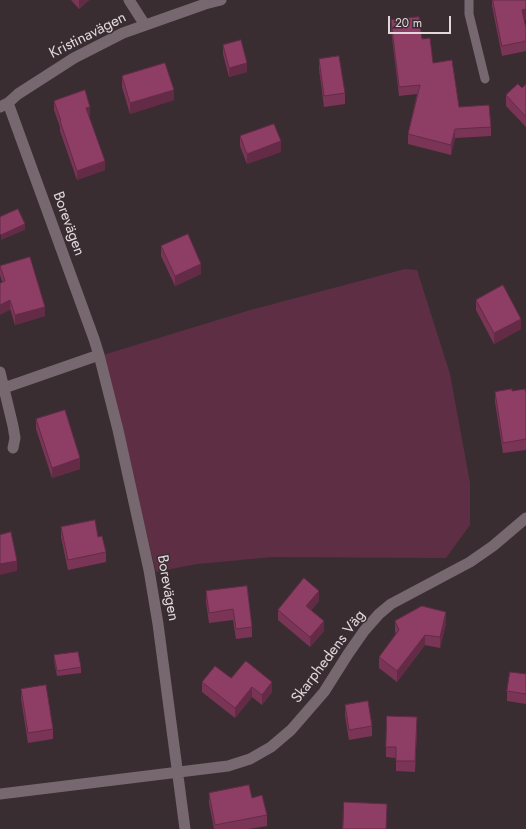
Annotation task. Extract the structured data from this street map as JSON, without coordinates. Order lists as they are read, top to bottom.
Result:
{
  "streets": {
    "street": ["Kristinavägen", "Borevägen", "Skarphedens Väg"]
  },
  "crossings": [
    ["Kristinavägen", "Borevägen"],
    ["Borevägen", "Skarphedens Väg"]
  ],
  "scale_bar": "20 m"
}
